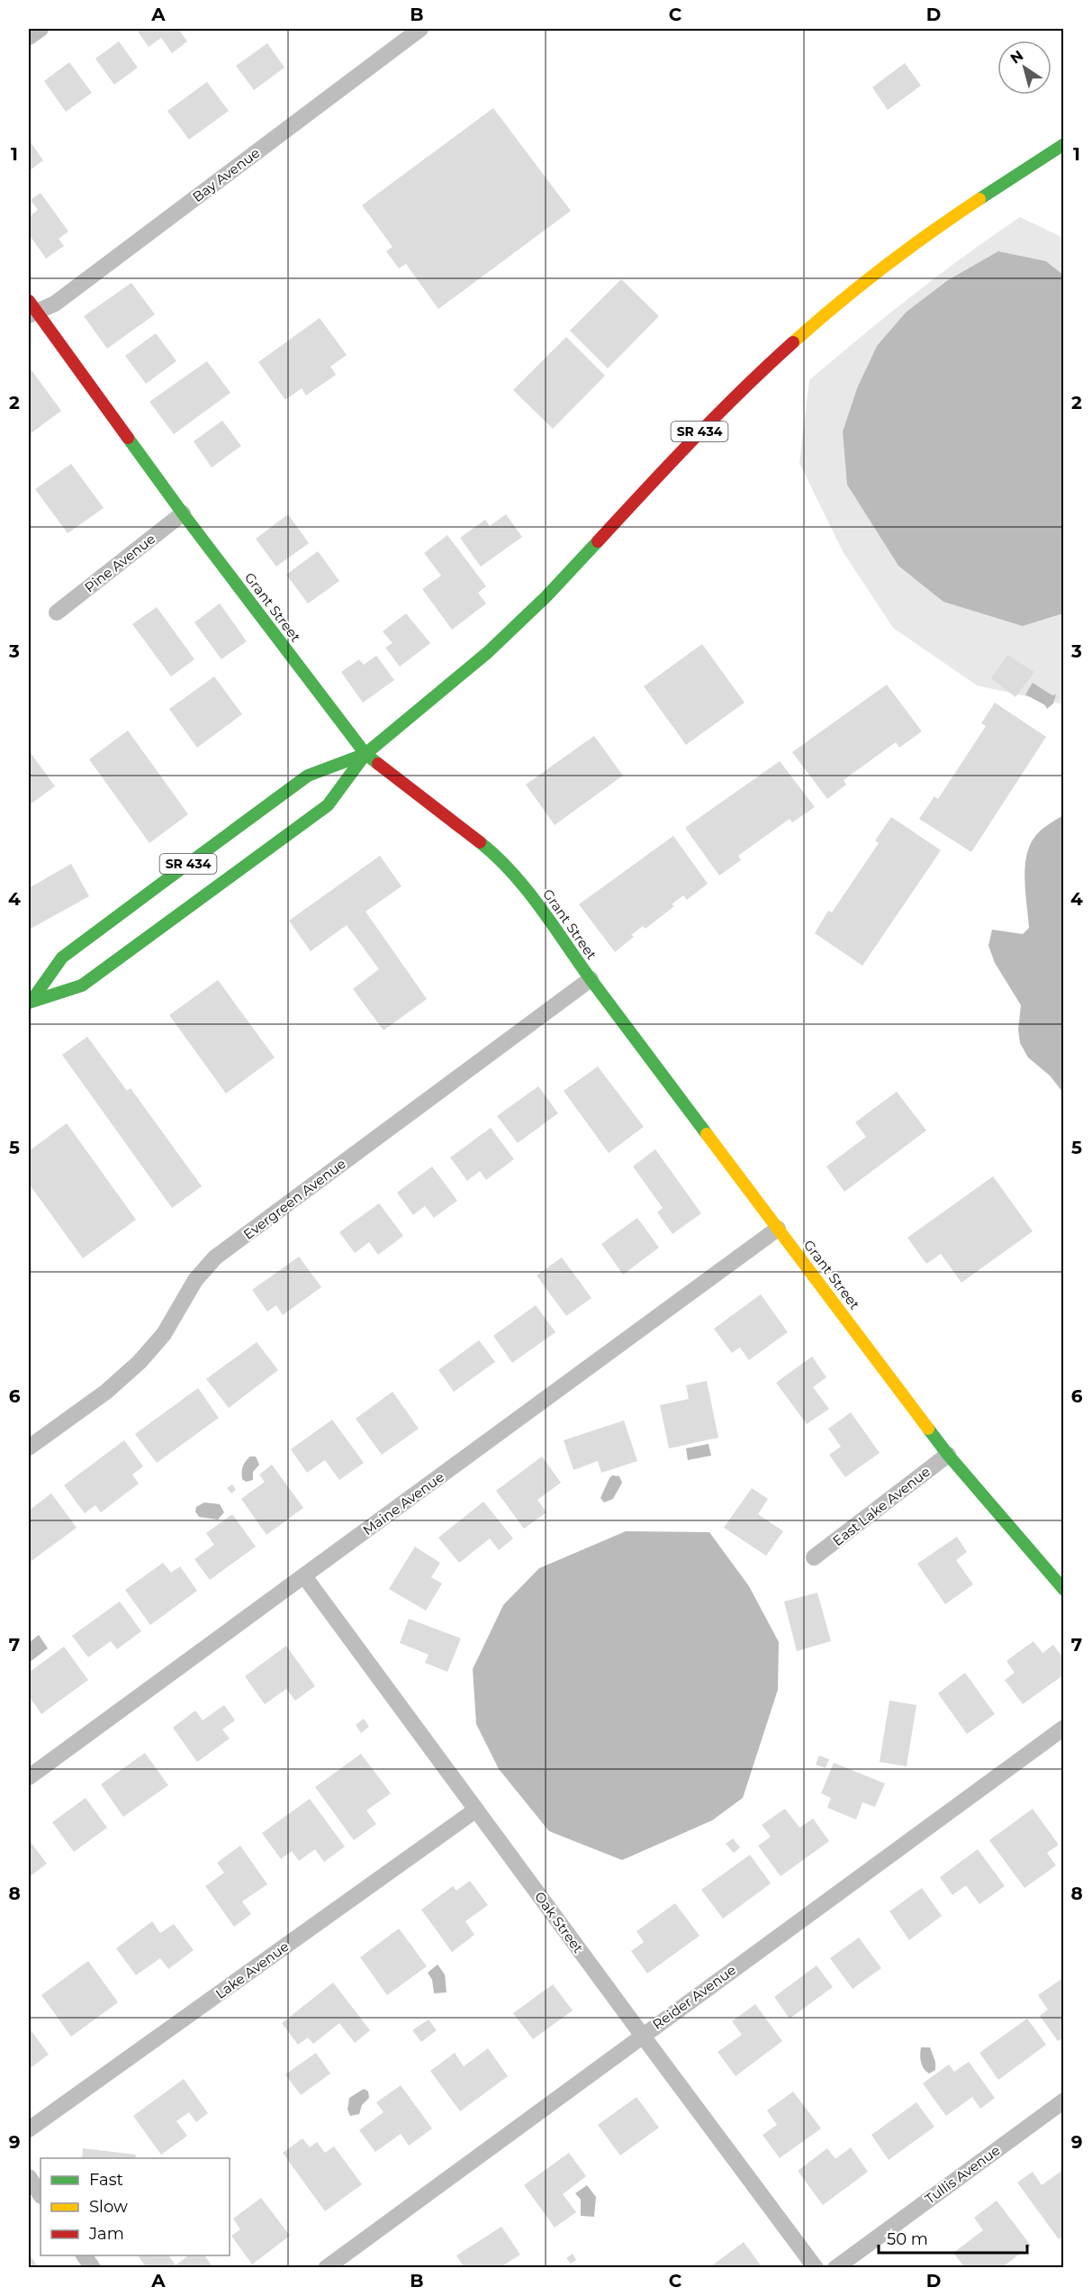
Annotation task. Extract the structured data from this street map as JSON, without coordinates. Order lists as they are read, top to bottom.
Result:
{
  "streets": {
    "main road": ["SR 434", "Grant Street"],
    "street": [
      "Bay Avenue",
      "Pine Avenue",
      "Evergreen Avenue",
      "Maine Avenue",
      "East Lake Avenue",
      "Oak Street",
      "Lake Avenue",
      "Reider Avenue",
      "Tullis Avenue"
    ]
  },
  "crossings": [
    ["Bay Avenue", "Grant Street"],
    ["SR 434", "Grant Street"],
    ["Pine Avenue", "Grant Street"],
    ["Grant Street", "Evergreen Avenue"],
    ["Grant Street", "Maine Avenue"],
    ["Grant Street", "East Lake Avenue"],
    ["Maine Avenue", "Oak Street"],
    ["Oak Street", "Lake Avenue"],
    ["Oak Street", "Reider Avenue"]
  ],
  "legend": ["Fast", "Slow", "Jam"],
  "scale_bar": "50 m",
  "north": "top left",
  "grid": {
    "columns": [
      "A",
      "B",
      "C",
      "D"
    ],
    "rows": [
      "1",
      "2",
      "3",
      "4",
      "5",
      "6",
      "7",
      "8",
      "9"
    ]
  }
}
